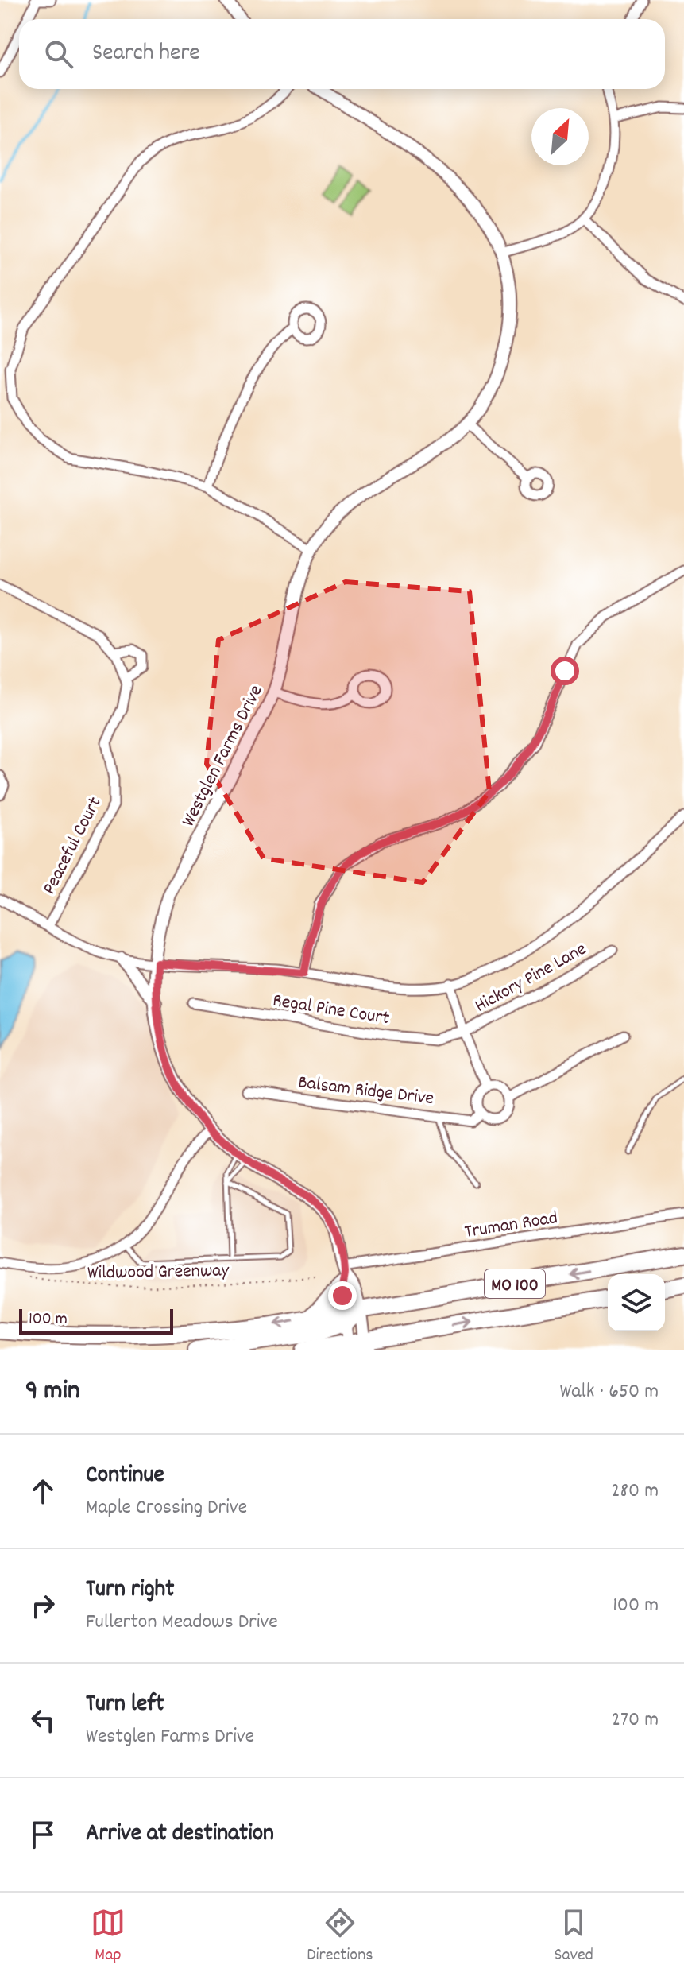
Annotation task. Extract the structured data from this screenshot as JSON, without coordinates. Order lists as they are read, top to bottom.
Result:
{
  "streets": {
    "highway": ["MO 100"],
    "street": [
      "Westglen Farms Drive",
      "Peaceful Court",
      "Hickory Pine Lane",
      "Regal Pine Court",
      "Balsam Ridge Drive",
      "Truman Road"
    ],
    "path": ["Wildwood Greenway"]
  },
  "crossings": [
    ["Westglen Farms Drive", "Truman Road"],
    ["Westglen Farms Drive", "MO 100"],
    ["Hickory Pine Lane", "Regal Pine Court"]
  ],
  "scale_bar": "100 m",
  "north": "top right",
  "page": {
    "search": "Search here",
    "scale": "100 m",
    "heading": ["9 min", "Walk · 650 m"],
    "list": [
      ["Continue", "Maple Crossing Drive", "280 m"],
      ["Turn right", "Fullerton Meadows Drive", "100 m"],
      ["Turn left", "Westglen Farms Drive", "270 m"],
      "Arrive at destination"
    ],
    "nav": ["Map", "Directions", "Saved"]
  }
}
